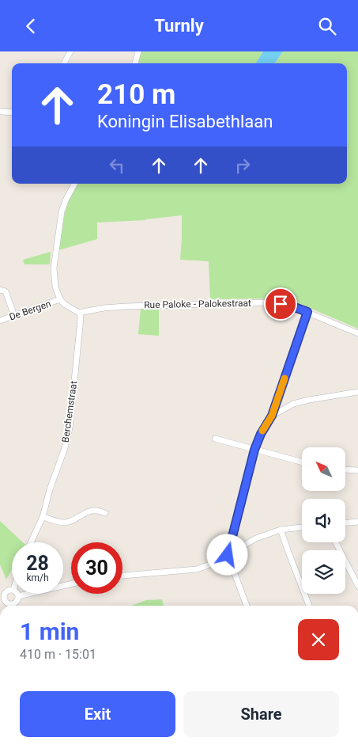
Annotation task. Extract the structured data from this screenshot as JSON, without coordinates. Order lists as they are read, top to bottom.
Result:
{
  "streets": {
    "street": ["Rue Paloke - Palokestraat", "De Bergen", "Berchemstraat"]
  },
  "crossings": [
    ["Rue Paloke - Palokestraat", "Berchemstraat"]
  ],
  "north": "top left",
  "page": {
    "header": "Turnly",
    "turn": ["210 m", "Koningin Elisabethlaan"],
    "speed": "28 km/h",
    "limit": "30",
    "heading": ["1 min", "410 m · 15:01"],
    "buttons": ["Exit", "Share"]
  }
}
